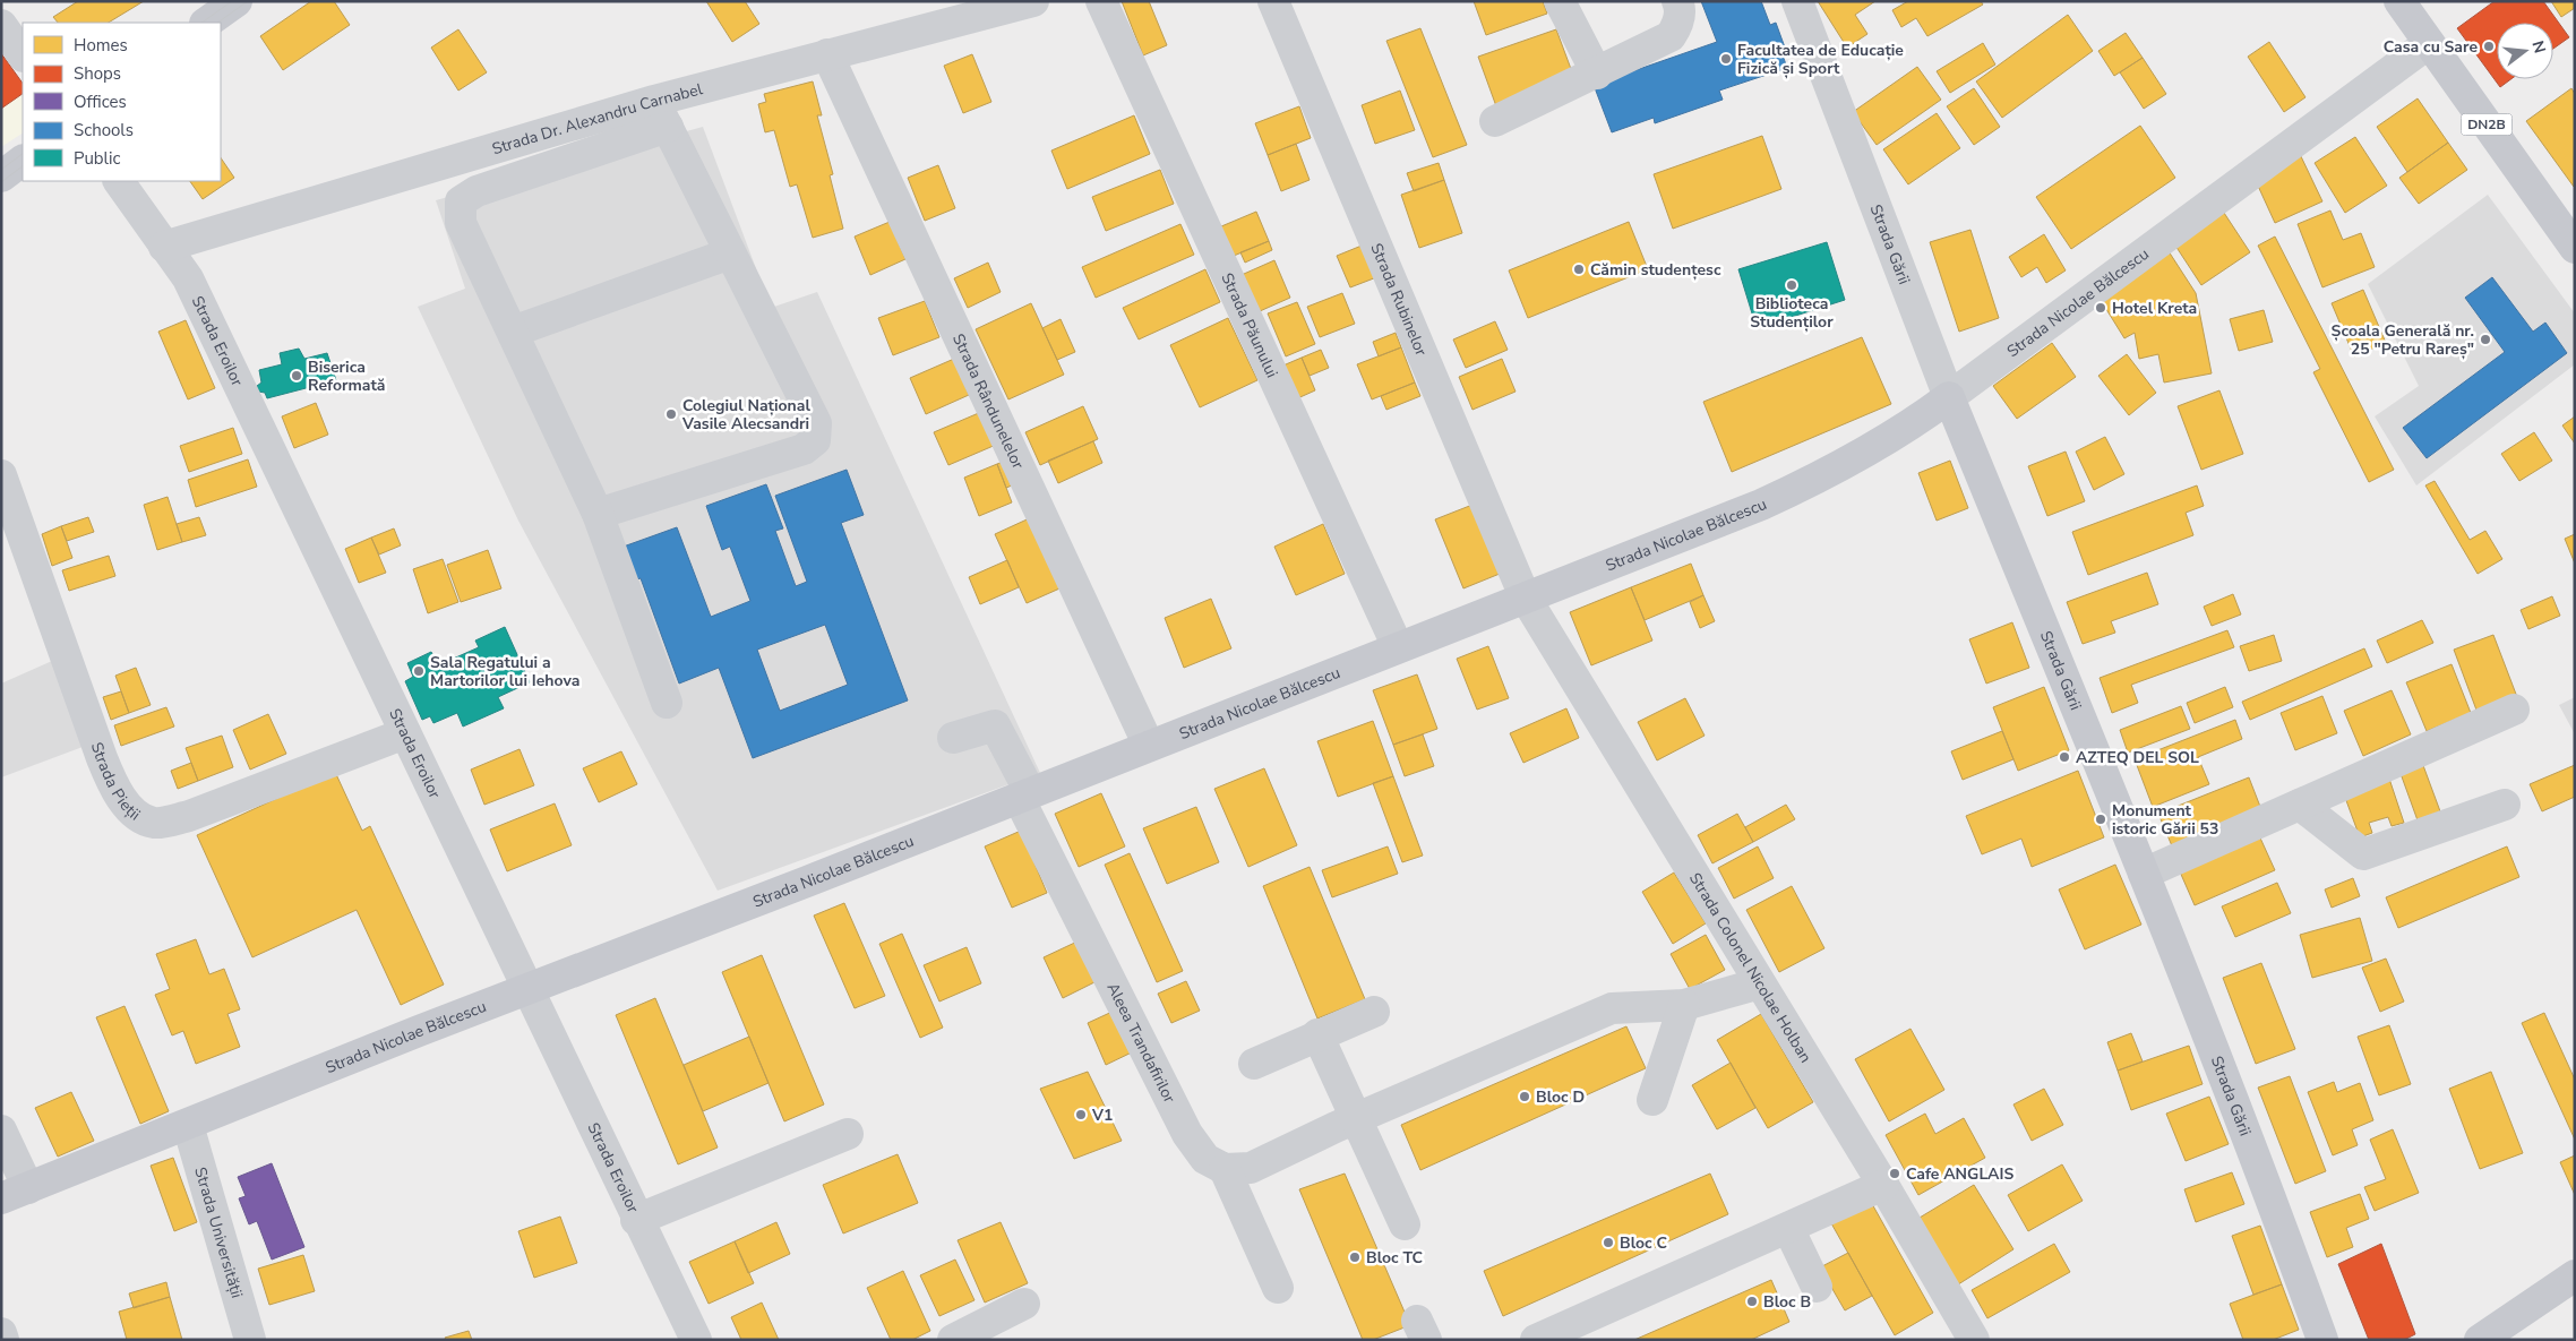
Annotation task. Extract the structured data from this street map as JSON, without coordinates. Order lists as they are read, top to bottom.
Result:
{
  "streets": {
    "main road": ["DN2B", "Strada Gării", "Strada Nicolae Bălcescu"],
    "street": [
      "Strada Dr. Alexandru Carnabel",
      "Strada Rubinelor",
      "Strada Păunului",
      "Strada Eroilor",
      "Strada Rândunelelor",
      "Strada Pieții",
      "Strada Colonel Nicolae Holban",
      "Aleea Trandafirilor",
      "Strada Universității"
    ]
  },
  "crossings": [
    ["Strada Dr. Alexandru Carnabel", "Strada Eroilor"],
    ["Strada Dr. Alexandru Carnabel", "Strada Rândunelelor"],
    ["DN2B", "Strada Nicolae Bălcescu"],
    ["Strada Gării", "Strada Nicolae Bălcescu"],
    ["Strada Rubinelor", "Strada Nicolae Bălcescu"],
    ["Strada Rubinelor", "Strada Colonel Nicolae Holban"],
    ["Strada Nicolae Bălcescu", "Strada Păunului"],
    ["Strada Nicolae Bălcescu", "Strada Eroilor"],
    ["Strada Nicolae Bălcescu", "Strada Rândunelelor"],
    ["Strada Nicolae Bălcescu", "Strada Colonel Nicolae Holban"],
    ["Strada Nicolae Bălcescu", "Aleea Trandafirilor"],
    ["Strada Nicolae Bălcescu", "Strada Universității"],
    ["Strada Eroilor", "Strada Pieții"]
  ],
  "places": [
    "Casa cu Sare",
    "Facultatea de Educație Fizică și Sport",
    "Cămin studențesc",
    "Biblioteca Studenților",
    "Hotel Kreta",
    "Școala Generală nr. 25 \"Petru Rareș\"",
    "Biserica Reformată",
    "Colegiul Național Vasile Alecsandri",
    "Sala Regatului a Martorilor lui Iehova",
    "AZTEQ DEL SOL",
    "Monument istoric Gării 53",
    "Bloc D",
    "V1",
    "Cafe ANGLAIS",
    "Bloc C",
    "Bloc TC",
    "Bloc B"
  ],
  "legend": [
    "Homes",
    "Shops",
    "Offices",
    "Schools",
    "Public"
  ],
  "north": "right"
}
